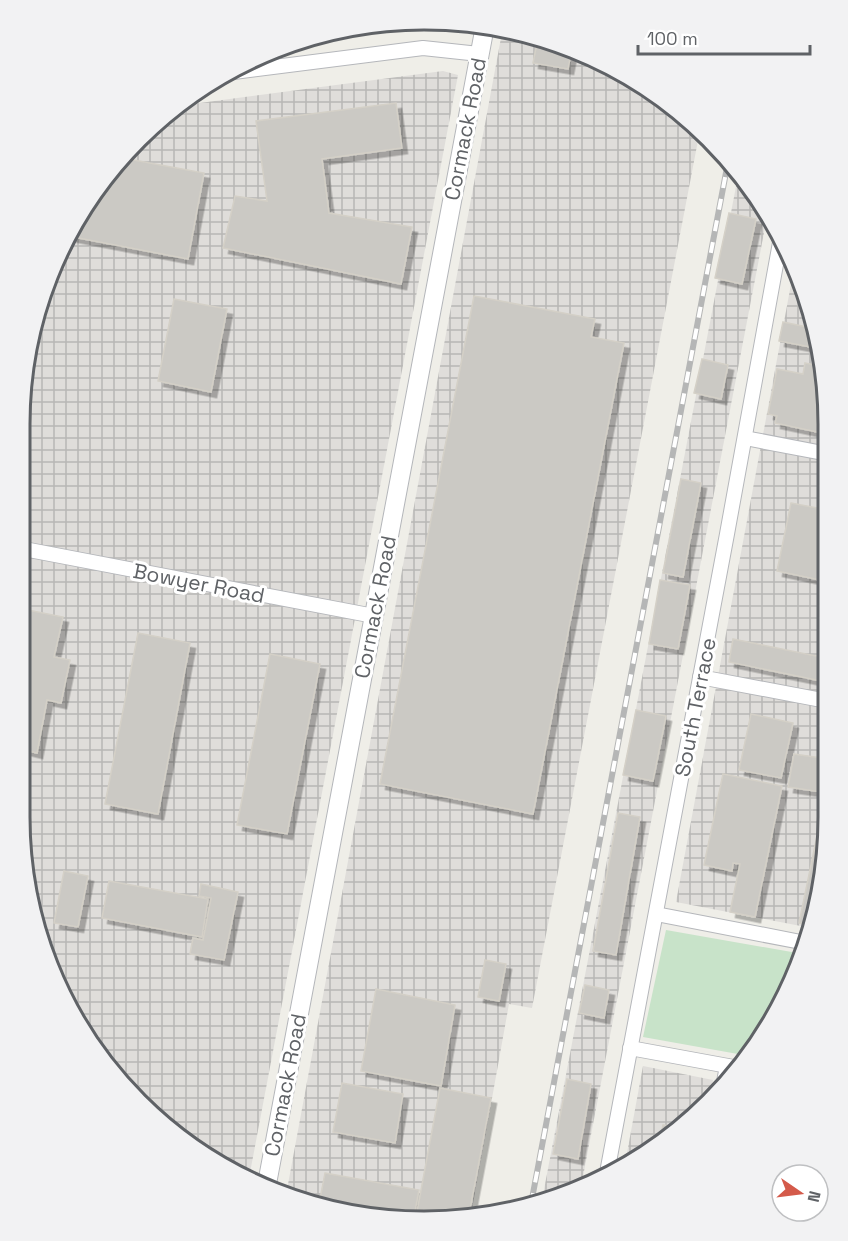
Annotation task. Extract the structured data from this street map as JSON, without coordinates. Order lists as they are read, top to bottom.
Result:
{
  "streets": {
    "street": ["Cormack Road", "Bowyer Road", "South Terrace"]
  },
  "crossings": [
    ["Cormack Road", "Bowyer Road"]
  ],
  "scale_bar": "100 m",
  "north": "right"
}
